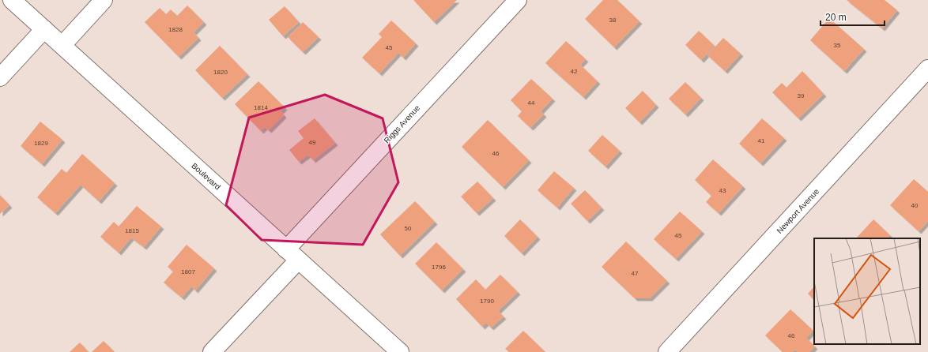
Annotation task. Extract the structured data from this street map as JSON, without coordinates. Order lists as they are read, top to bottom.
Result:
{
  "streets": {
    "street": ["Riggs Avenue", "Boulevard", "Newport Avenue"]
  },
  "crossings": [
    ["Riggs Avenue", "Boulevard"]
  ],
  "house_numbers": [
    "38",
    "1828",
    "35",
    "45",
    "42",
    "1820",
    "39",
    "44",
    "1814",
    "41",
    "49",
    "1829",
    "46",
    "43",
    "40",
    "50",
    "1815",
    "45",
    "1796",
    "1807",
    "47",
    "1790",
    "46"
  ],
  "scale_bar": "20 m"
}
